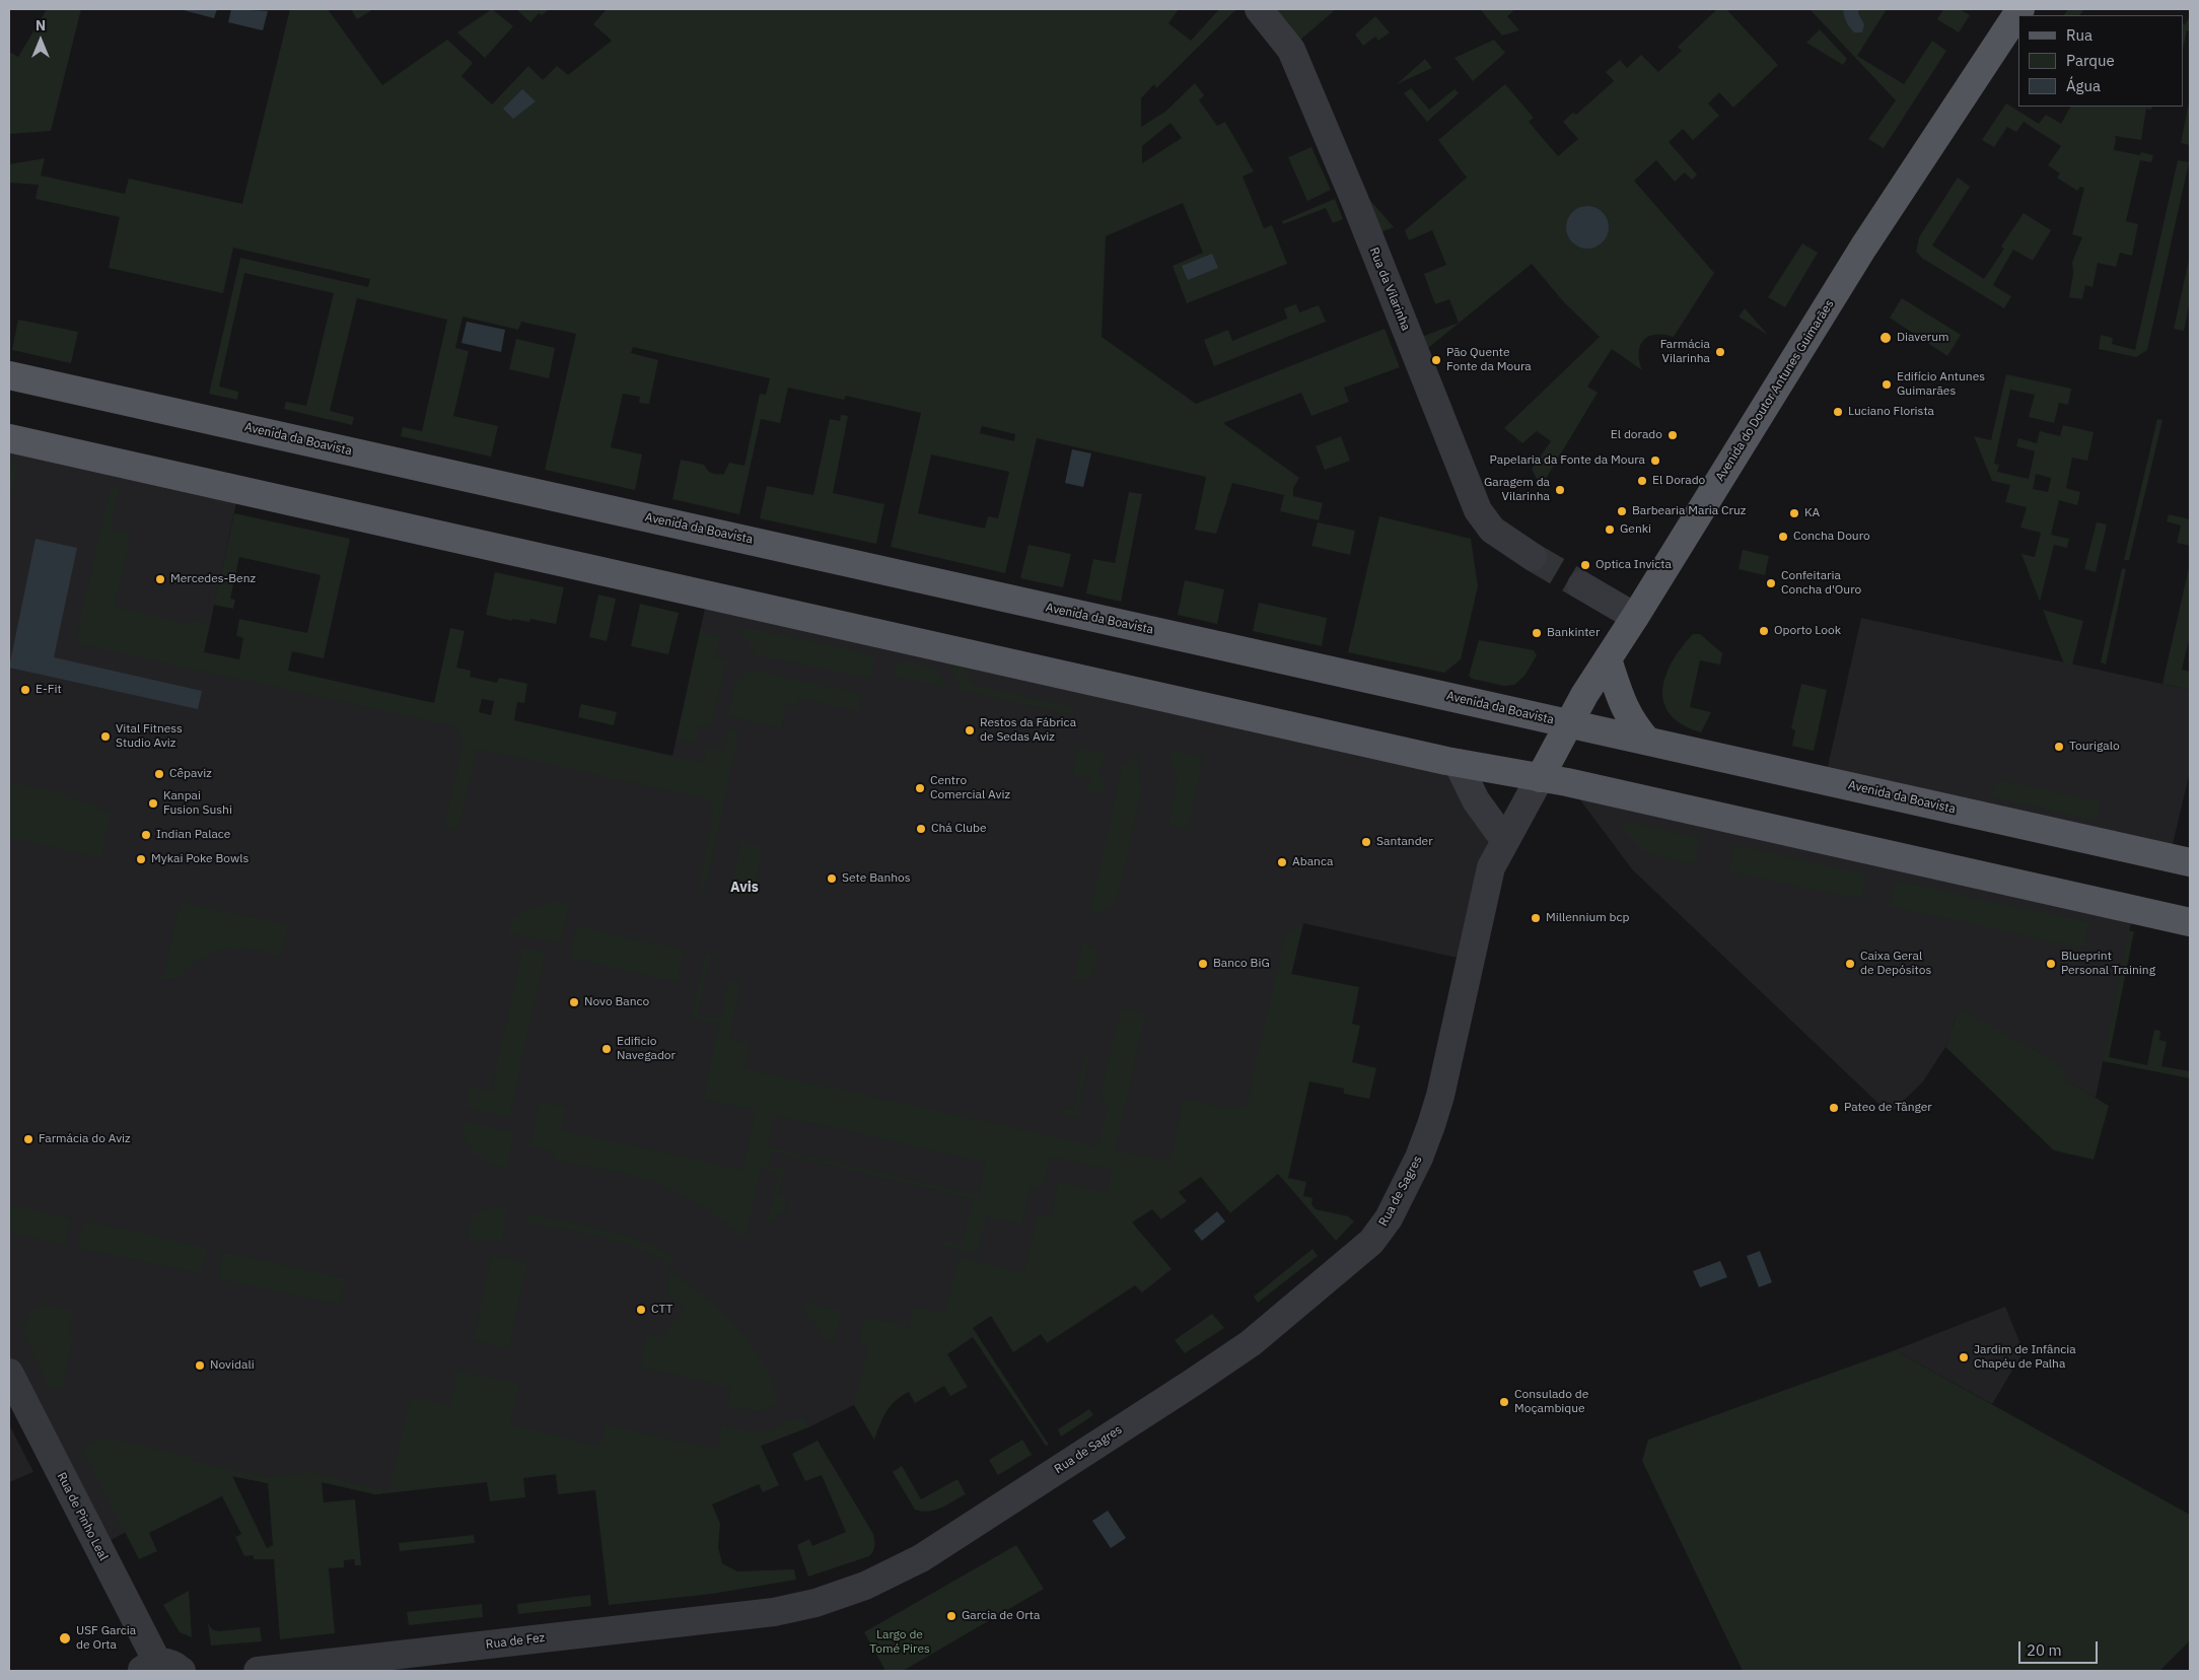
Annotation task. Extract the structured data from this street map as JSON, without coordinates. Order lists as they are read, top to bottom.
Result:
{
  "streets": {
    "main road": ["Avenida do Doutor Antunes Guimarães", "Avenida da Boavista"],
    "street": [
      "Rua da Vilarinha",
      "Rua de Sagres",
      "Rua de Pinho Leal",
      "Rua de Fez"
    ]
  },
  "crossings": [
    ["Avenida do Doutor Antunes Guimarães", "Avenida da Boavista"],
    ["Avenida do Doutor Antunes Guimarães", "Rua de Sagres"],
    ["Rua de Sagres", "Rua de Fez"]
  ],
  "districts": ["Avis"],
  "parks": ["Largo de Tomé Pires"],
  "places": [
    "Diaverum",
    "Farmácia Vilarinha",
    "Pão Quente Fonte da Moura",
    "Edifício Antunes Guimarães",
    "Luciano Florista",
    "El dorado",
    "Papelaria da Fonte da Moura",
    "El Dorado",
    "Garagem da Vilarinha",
    "Barbearia Maria Cruz",
    "KA",
    "Genki",
    "Concha Douro",
    "Optica Invicta",
    "Mercedes-Benz",
    "Confeitaria Concha d'Ouro",
    "Oporto Look",
    "Bankinter",
    "E-Fit",
    "Restos da Fábrica de Sedas Aviz",
    "Vital Fitness Studio Aviz",
    "Tourigalo",
    "Cêpaviz",
    "Centro Comercial Aviz",
    "Kanpai Fusion Sushi",
    "Chá Clube",
    "Indian Palace",
    "Santander",
    "Mykai Poke Bowls",
    "Abanca",
    "Sete Banhos",
    "Millennium bcp",
    "Banco BiG",
    "Caixa Geral de Depósitos",
    "Blueprint Personal Training",
    "Novo Banco",
    "Edificio Navegador",
    "Pateo de Tânger",
    "Farmácia do Aviz",
    "CTT",
    "Jardim de Infância Chapéu de Palha",
    "Novidali",
    "Consulado de Moçambique",
    "Garcia de Orta",
    "USF Garcia de Orta"
  ],
  "legend": ["Rua", "Parque", "Água"],
  "scale_bar": "20 m",
  "north": "top"
}
